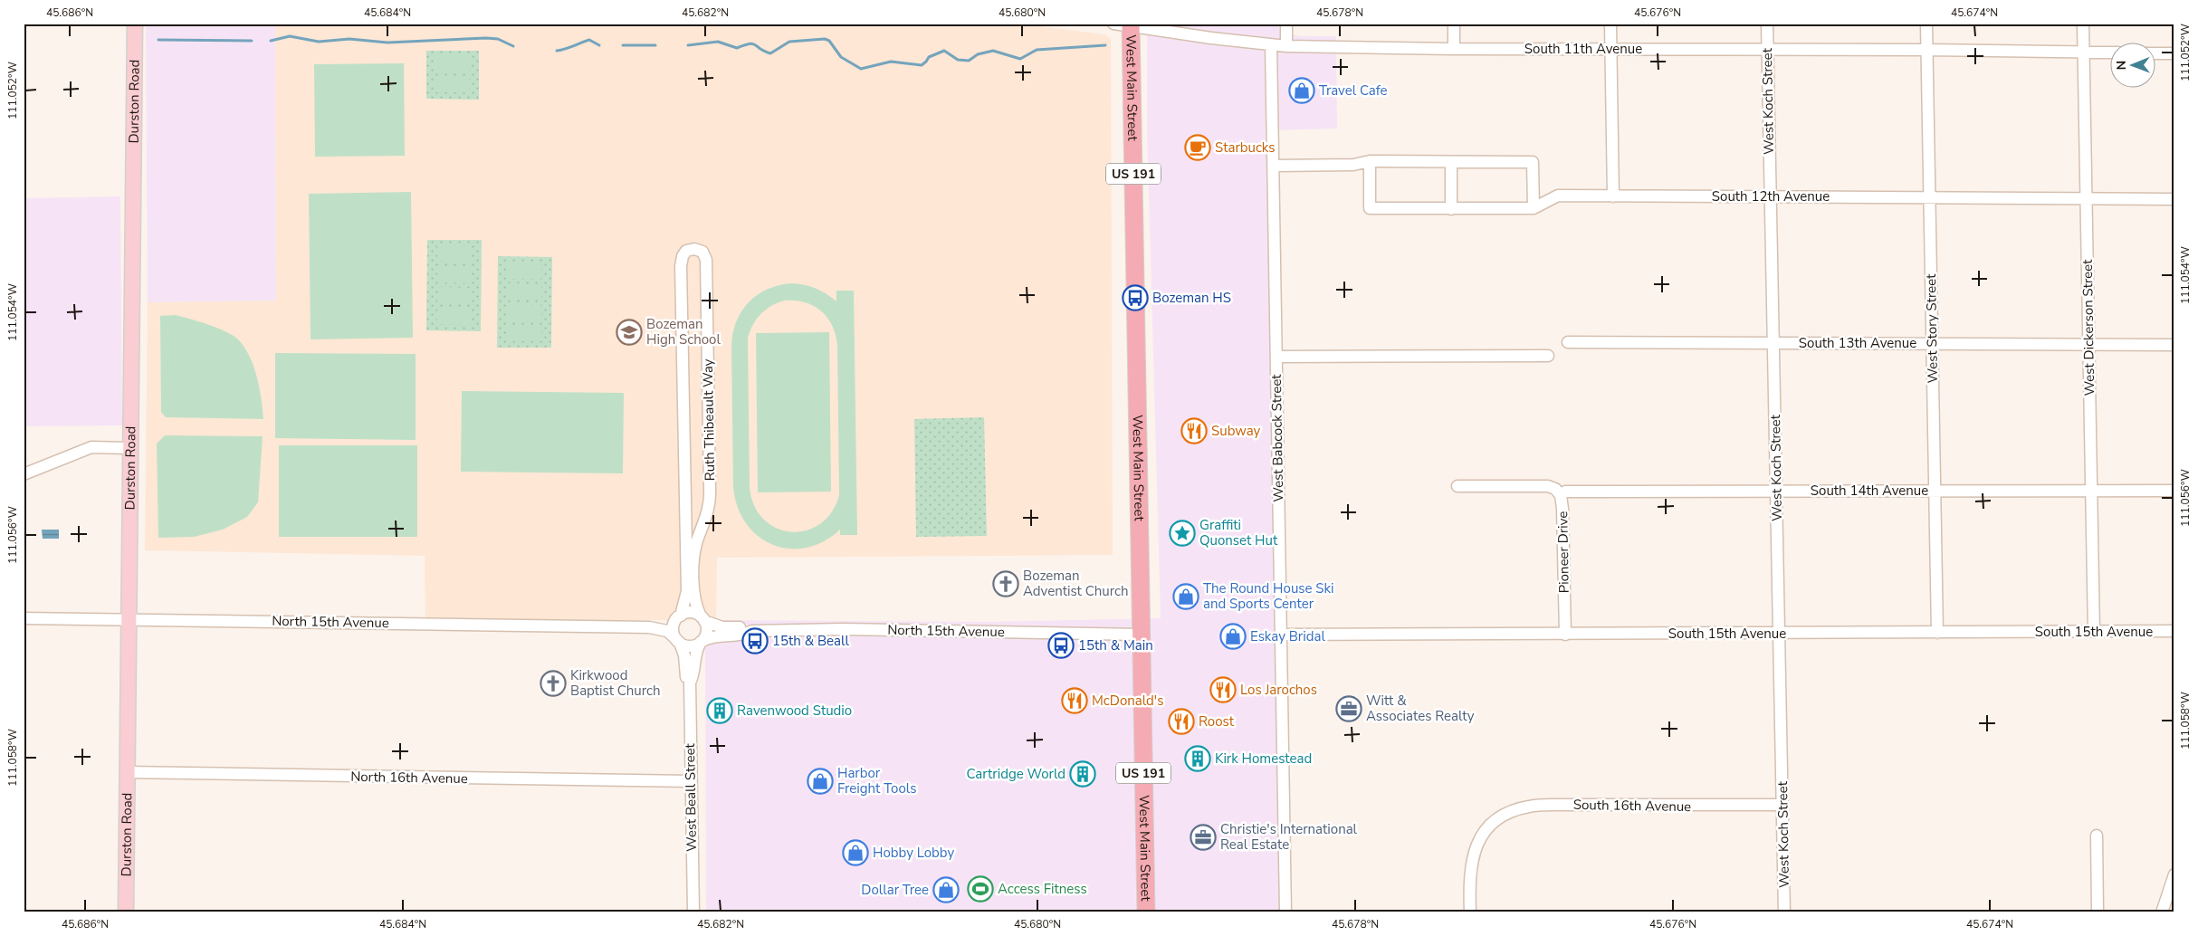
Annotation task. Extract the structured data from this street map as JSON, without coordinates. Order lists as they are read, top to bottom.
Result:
{
  "streets": {
    "highway": ["West Main Street", "US 191"],
    "main road": ["Durston Road"],
    "street": [
      "South 11th Avenue",
      "West Koch Street",
      "South 12th Avenue",
      "West Dickerson Street",
      "West Story Street",
      "South 13th Avenue",
      "Ruth Thibeault Way",
      "West Babcock Street",
      "South 14th Avenue",
      "Pioneer Drive",
      "North 15th Avenue",
      "South 15th Avenue",
      "North 16th Avenue",
      "West Beall Street",
      "South 16th Avenue"
    ]
  },
  "crossings": [
    ["South 11th Avenue", "West Main Street"],
    ["South 11th Avenue", "West Koch Street"],
    ["South 11th Avenue", "West Dickerson Street"],
    ["South 11th Avenue", "West Story Street"],
    ["South 11th Avenue", "West Babcock Street"],
    ["West Main Street", "North 15th Avenue"],
    ["Durston Road", "North 15th Avenue"],
    ["Durston Road", "North 16th Avenue"],
    ["West Koch Street", "South 12th Avenue"],
    ["West Koch Street", "South 13th Avenue"],
    ["West Koch Street", "South 14th Avenue"],
    ["West Koch Street", "South 15th Avenue"],
    ["West Koch Street", "South 16th Avenue"],
    ["South 12th Avenue", "West Dickerson Street"],
    ["South 12th Avenue", "West Story Street"],
    ["West Dickerson Street", "South 13th Avenue"],
    ["West Dickerson Street", "South 14th Avenue"],
    ["West Dickerson Street", "South 15th Avenue"],
    ["West Story Street", "South 13th Avenue"],
    ["West Story Street", "South 14th Avenue"],
    ["West Story Street", "South 15th Avenue"],
    ["Ruth Thibeault Way", "North 15th Avenue"],
    ["Ruth Thibeault Way", "West Beall Street"],
    ["West Babcock Street", "South 15th Avenue"],
    ["Pioneer Drive", "South 15th Avenue"],
    ["North 15th Avenue", "West Beall Street"],
    ["North 16th Avenue", "West Beall Street"]
  ],
  "places": {
    "shop": [
      "Travel Cafe",
      "The Round House Ski and Sports Center",
      "Eskay Bridal",
      "Harbor Freight Tools",
      "Hobby Lobby",
      "Dollar Tree"
    ],
    "cafe": ["Starbucks"],
    "bus stop": ["Bozeman HS", "15th & Beall", "15th & Main"],
    "school or university": ["Bozeman High School"],
    "restaurant": [
      "Subway",
      "Los Jarochos",
      "McDonald's",
      "Roost"
    ],
    "place": ["Graffiti Quonset Hut"],
    "church": ["Bozeman Adventist Church", "Kirkwood Baptist Church"],
    "office": ["Witt & Associates Realty", "Christie's International Real Estate"],
    "building": ["Ravenwood Studio", "Kirk Homestead", "Cartridge World"],
    "sports": ["Access Fitness"]
  },
  "north": "left",
  "coordinates": [
    "45.686°N",
    "45.684°N",
    "45.682°N",
    "45.680°N",
    "45.678°N",
    "45.676°N",
    "45.674°N",
    "111.052°W",
    "111.054°W",
    "111.056°W",
    "111.058°W"
  ]
}
